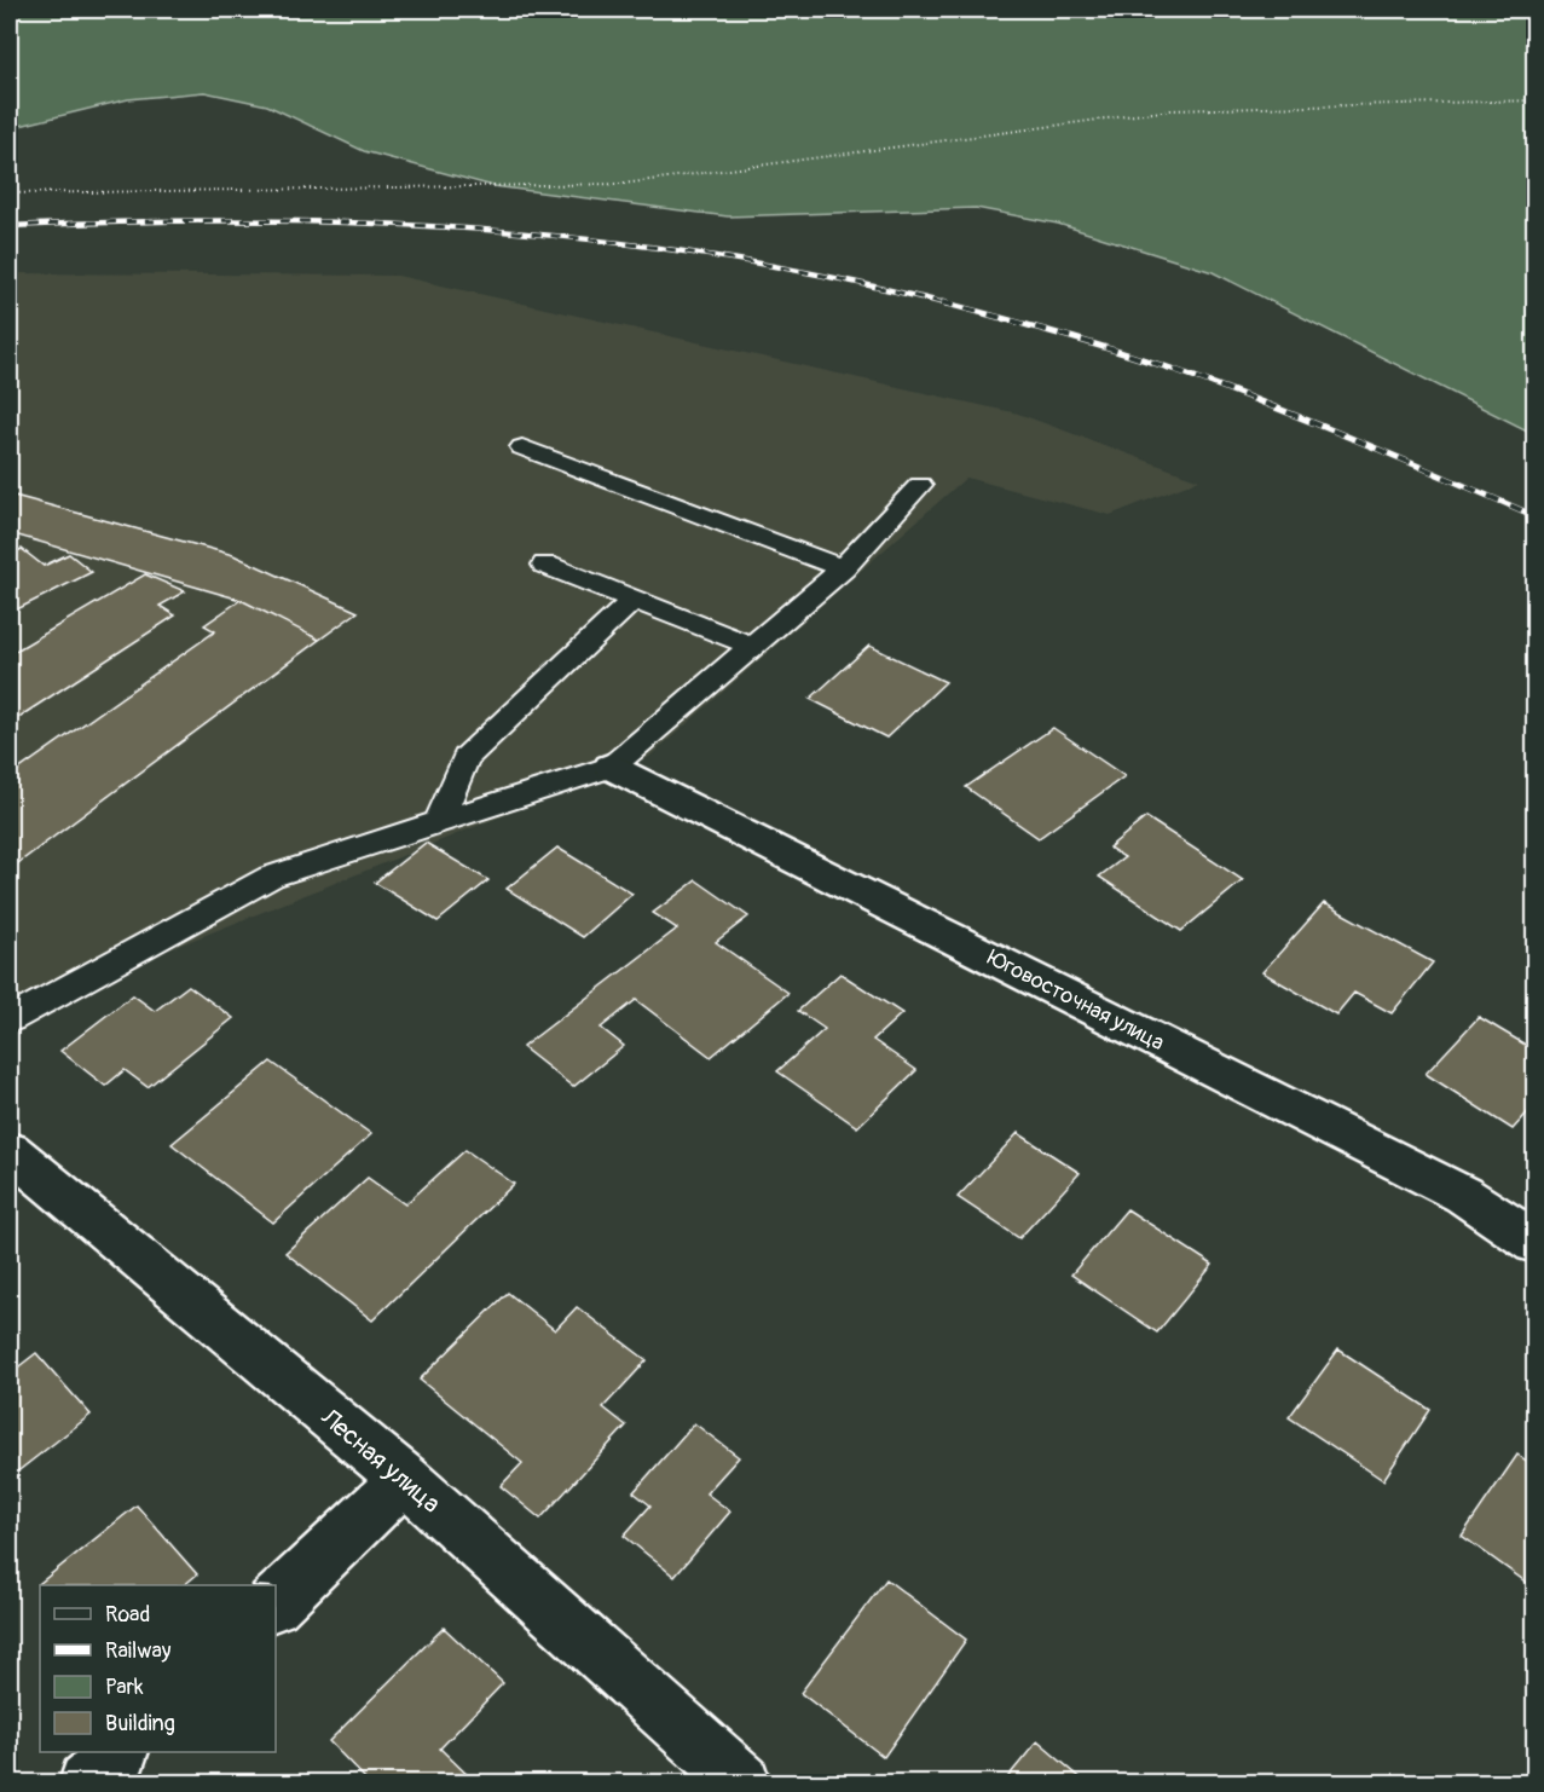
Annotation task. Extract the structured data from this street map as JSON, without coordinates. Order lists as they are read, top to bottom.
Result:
{
  "streets": {
    "street": ["Юговосточная улица", "Лесная улица"]
  },
  "legend": [
    "Road",
    "Railway",
    "Park",
    "Building"
  ]
}
